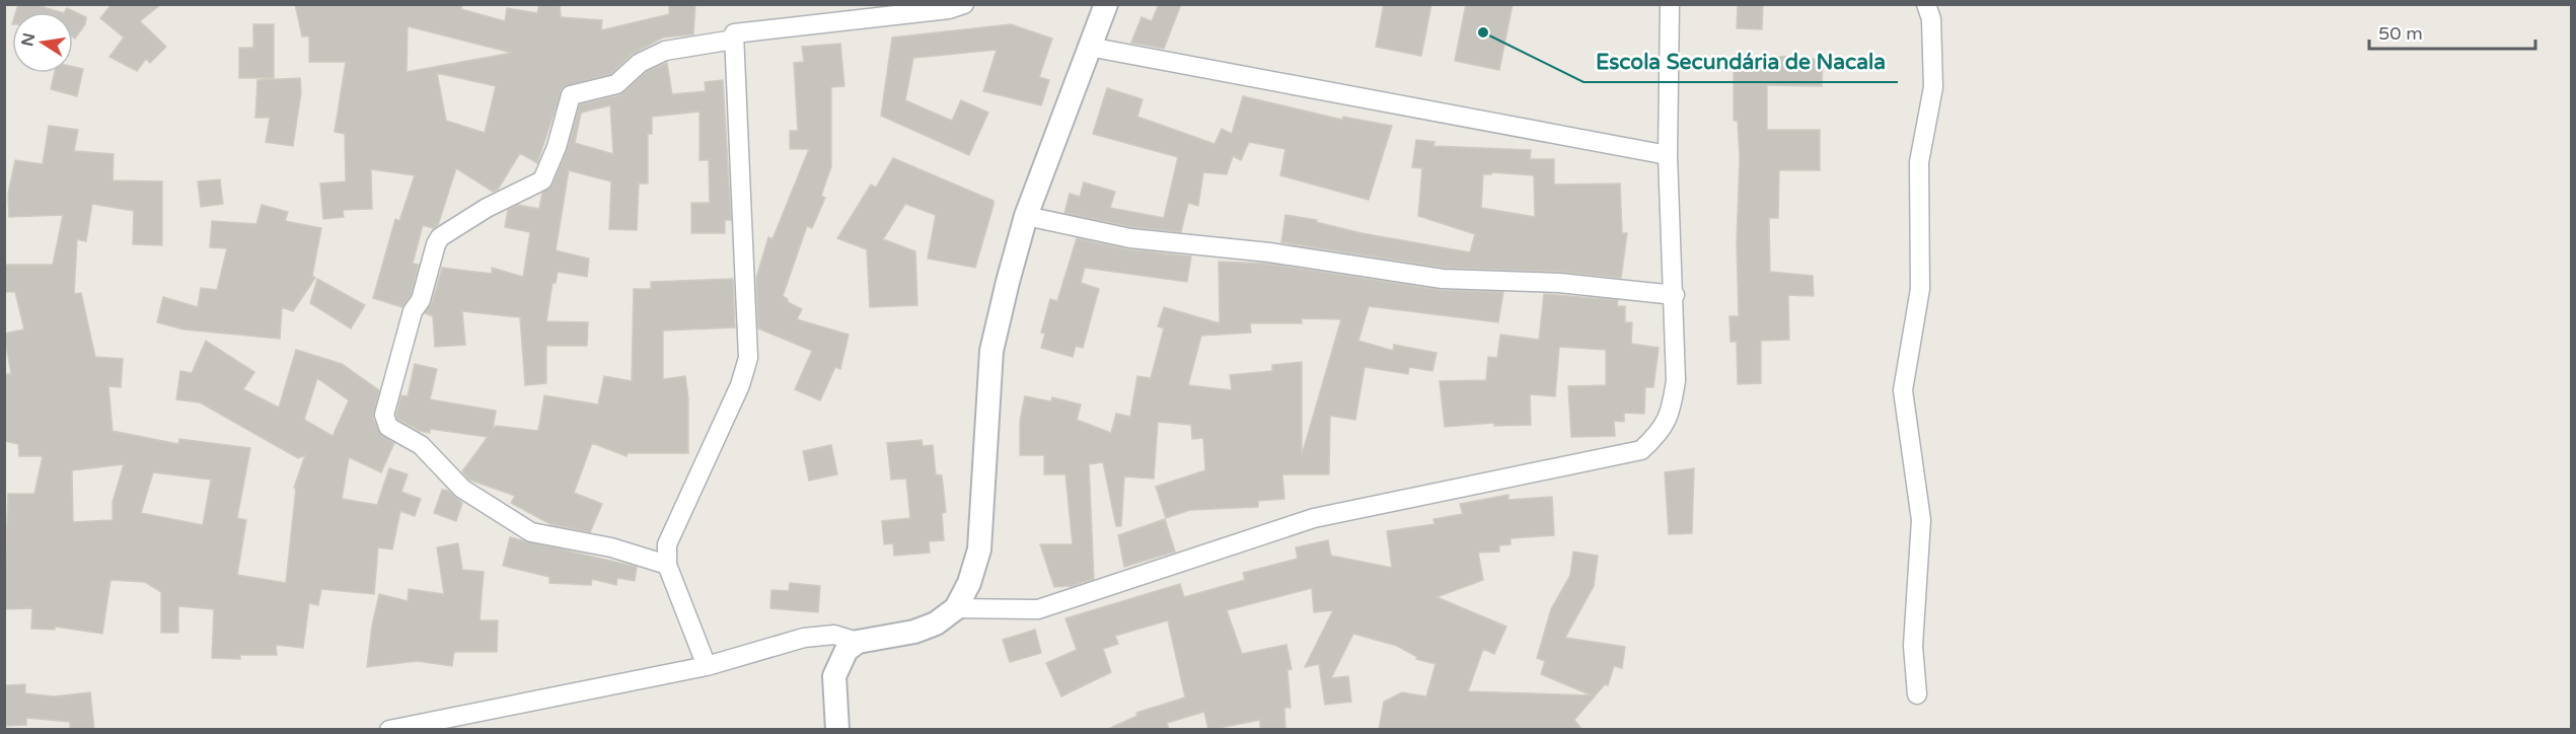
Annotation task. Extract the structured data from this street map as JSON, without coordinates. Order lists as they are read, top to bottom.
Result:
{
  "places": ["Escola Secundária de Nacala"],
  "scale_bar": "50 m",
  "north": "left"
}
